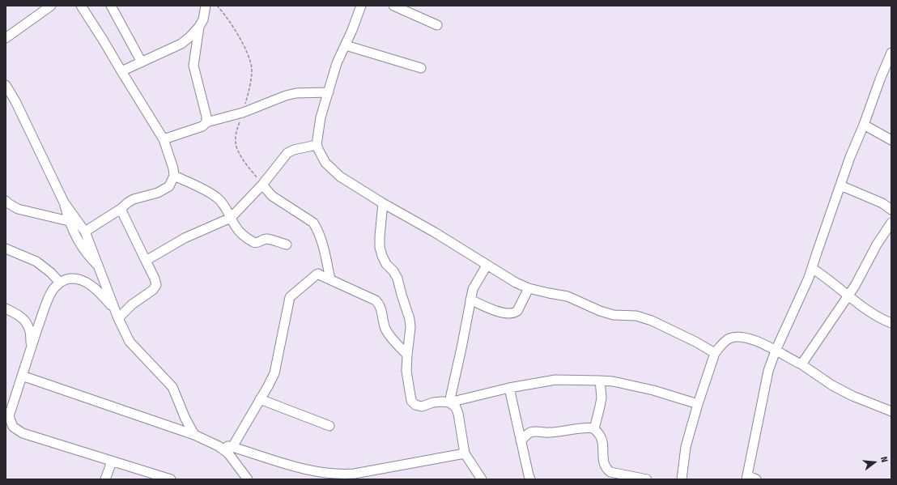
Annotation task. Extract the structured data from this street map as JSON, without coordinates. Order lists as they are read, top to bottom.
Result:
{
  "north": "right"
}
